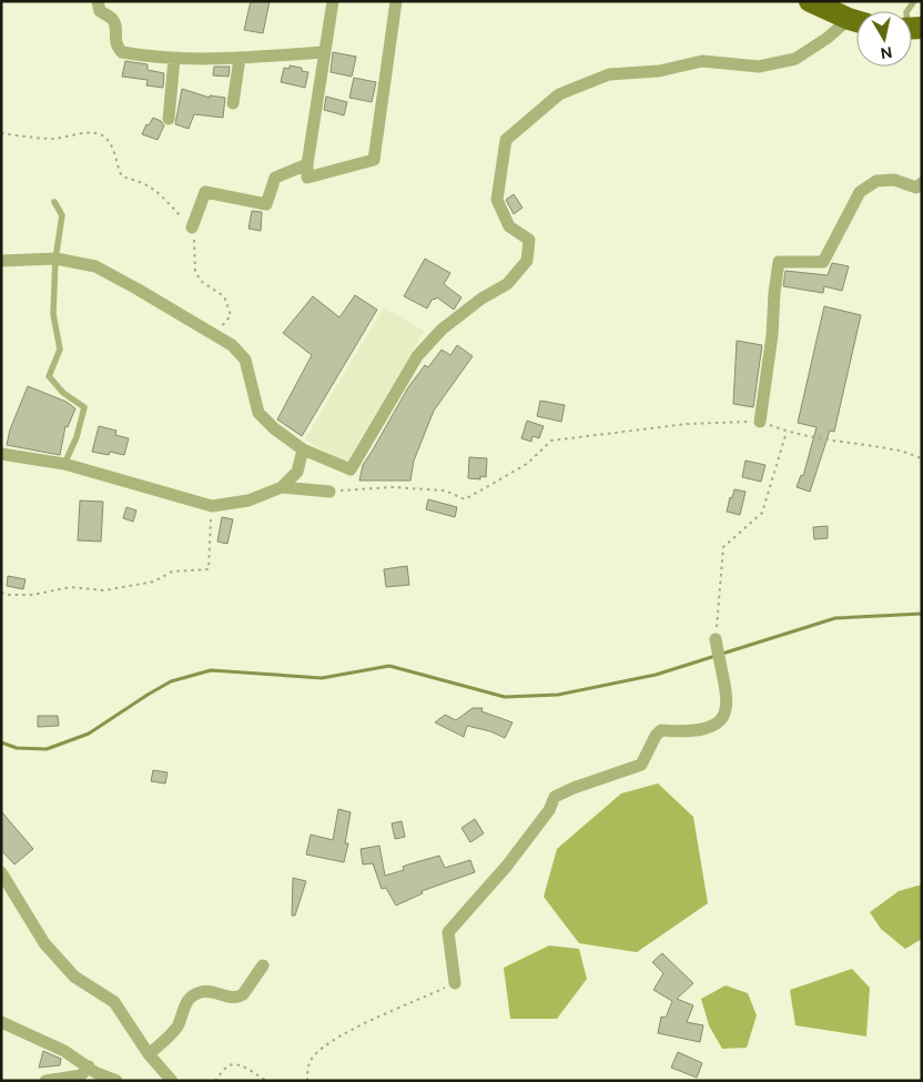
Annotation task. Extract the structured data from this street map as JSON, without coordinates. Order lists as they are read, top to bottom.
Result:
{
  "north": "bottom"
}
